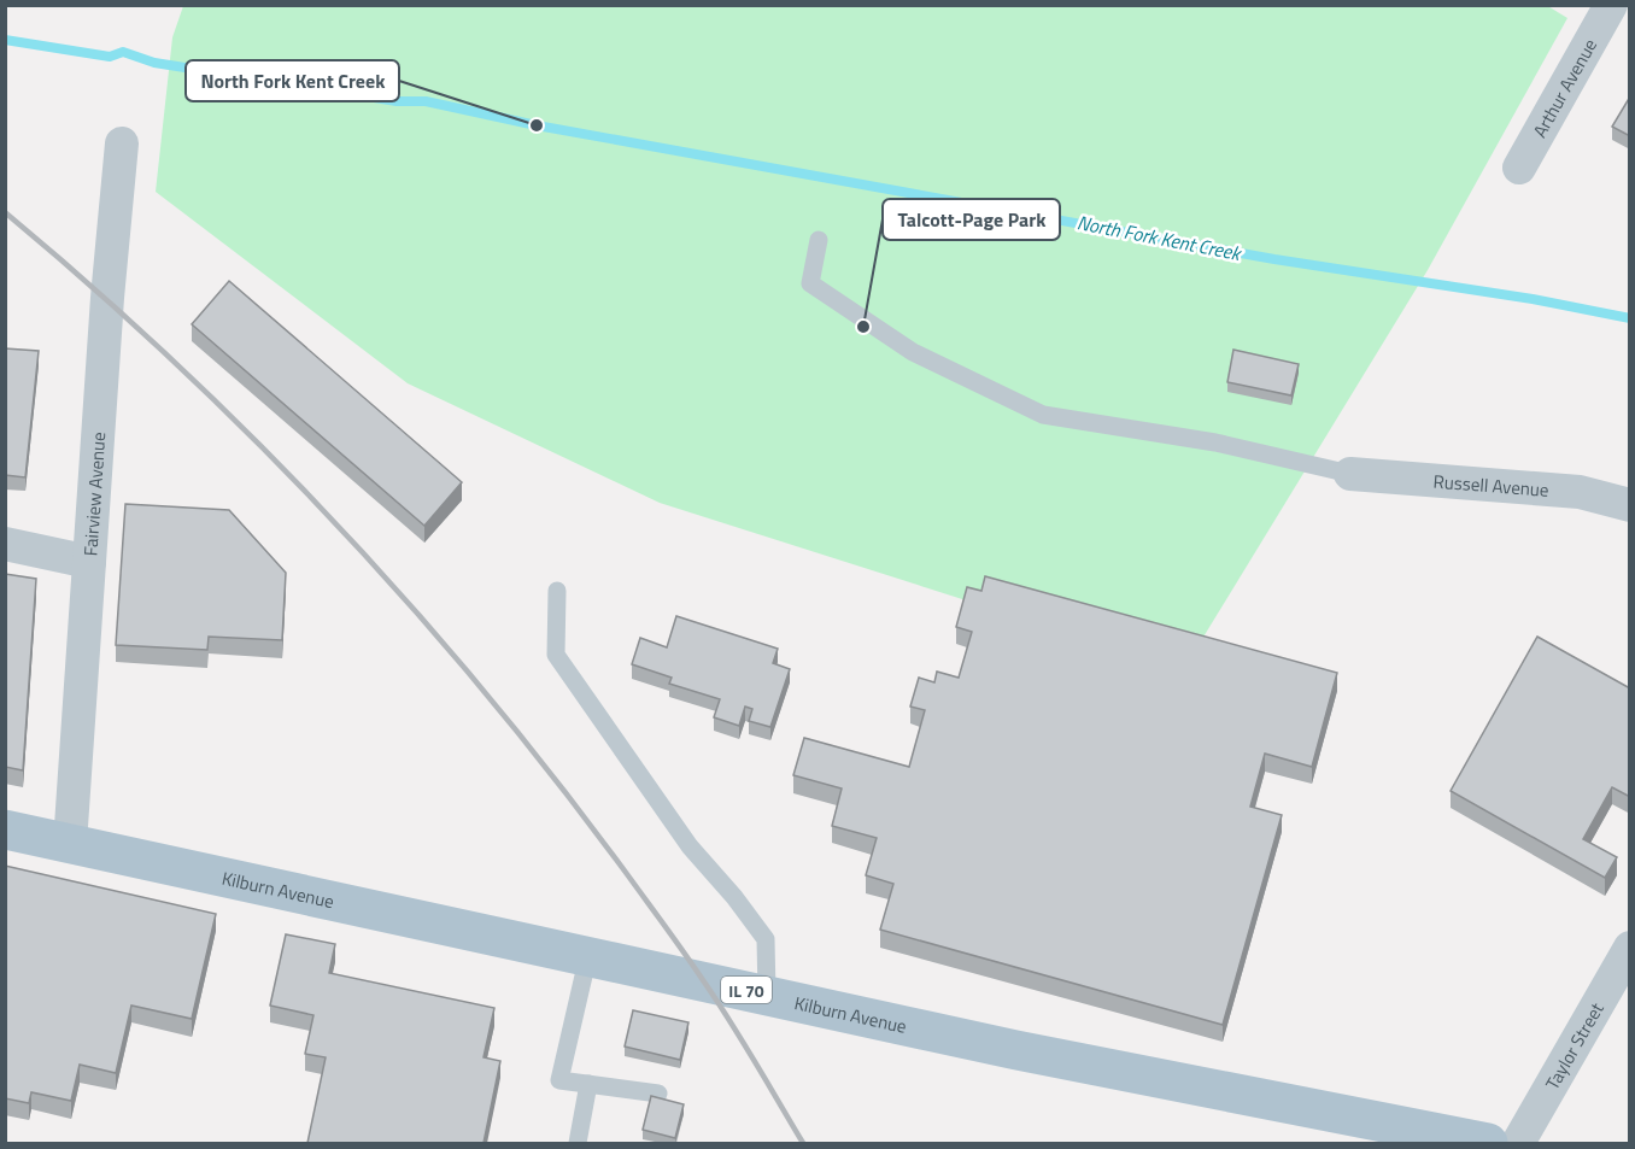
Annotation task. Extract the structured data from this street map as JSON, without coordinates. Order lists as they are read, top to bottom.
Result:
{
  "streets": {
    "main road": ["Kilburn Avenue", "IL 70"],
    "street": [
      "Arthur Avenue",
      "Russell Avenue",
      "Fairview Avenue",
      "Taylor Street"
    ]
  },
  "crossings": [
    ["Fairview Avenue", "Kilburn Avenue"]
  ],
  "water": ["North Fork Kent Creek"],
  "places": ["North Fork Kent Creek", "Talcott-Page Park"]
}
